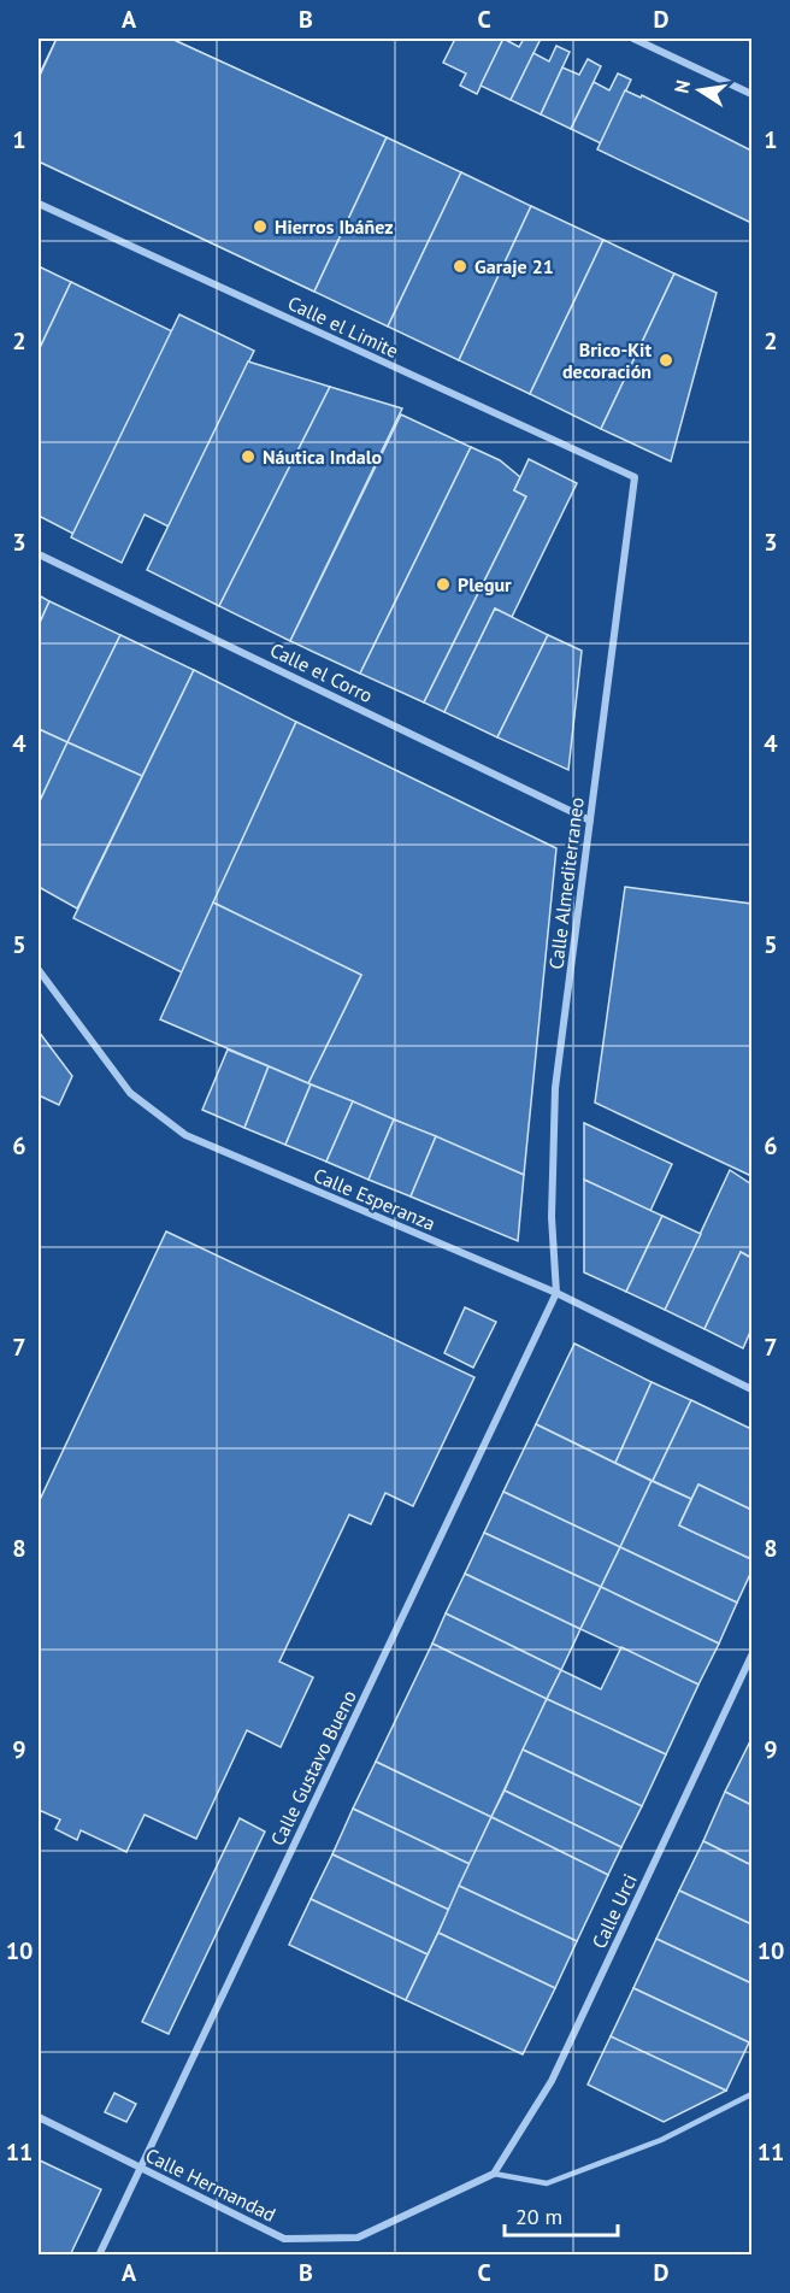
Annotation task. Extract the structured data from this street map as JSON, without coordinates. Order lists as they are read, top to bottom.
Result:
{
  "streets": {
    "street": [
      "Calle el Limite",
      "Calle el Corro",
      "Calle Almediterraneo",
      "Calle Esperanza",
      "Calle Gustavo Bueno",
      "Calle Urci",
      "Calle Hermandad"
    ]
  },
  "crossings": [
    ["Calle el Limite", "Calle Almediterraneo"],
    ["Calle el Corro", "Calle Almediterraneo"],
    ["Calle Almediterraneo", "Calle Esperanza"],
    ["Calle Almediterraneo", "Calle Gustavo Bueno"],
    ["Calle Esperanza", "Calle Gustavo Bueno"],
    ["Calle Gustavo Bueno", "Calle Hermandad"],
    ["Calle Urci", "Calle Hermandad"]
  ],
  "places": [
    "Hierros Ibáñez",
    "Garaje 21",
    "Brico-Kit decoración",
    "Náutica Indalo",
    "Plegur"
  ],
  "scale_bar": "20 m",
  "north": "left",
  "grid": {
    "columns": [
      "A",
      "B",
      "C",
      "D"
    ],
    "rows": [
      "1",
      "2",
      "3",
      "4",
      "5",
      "6",
      "7",
      "8",
      "9",
      "10",
      "11"
    ]
  }
}
